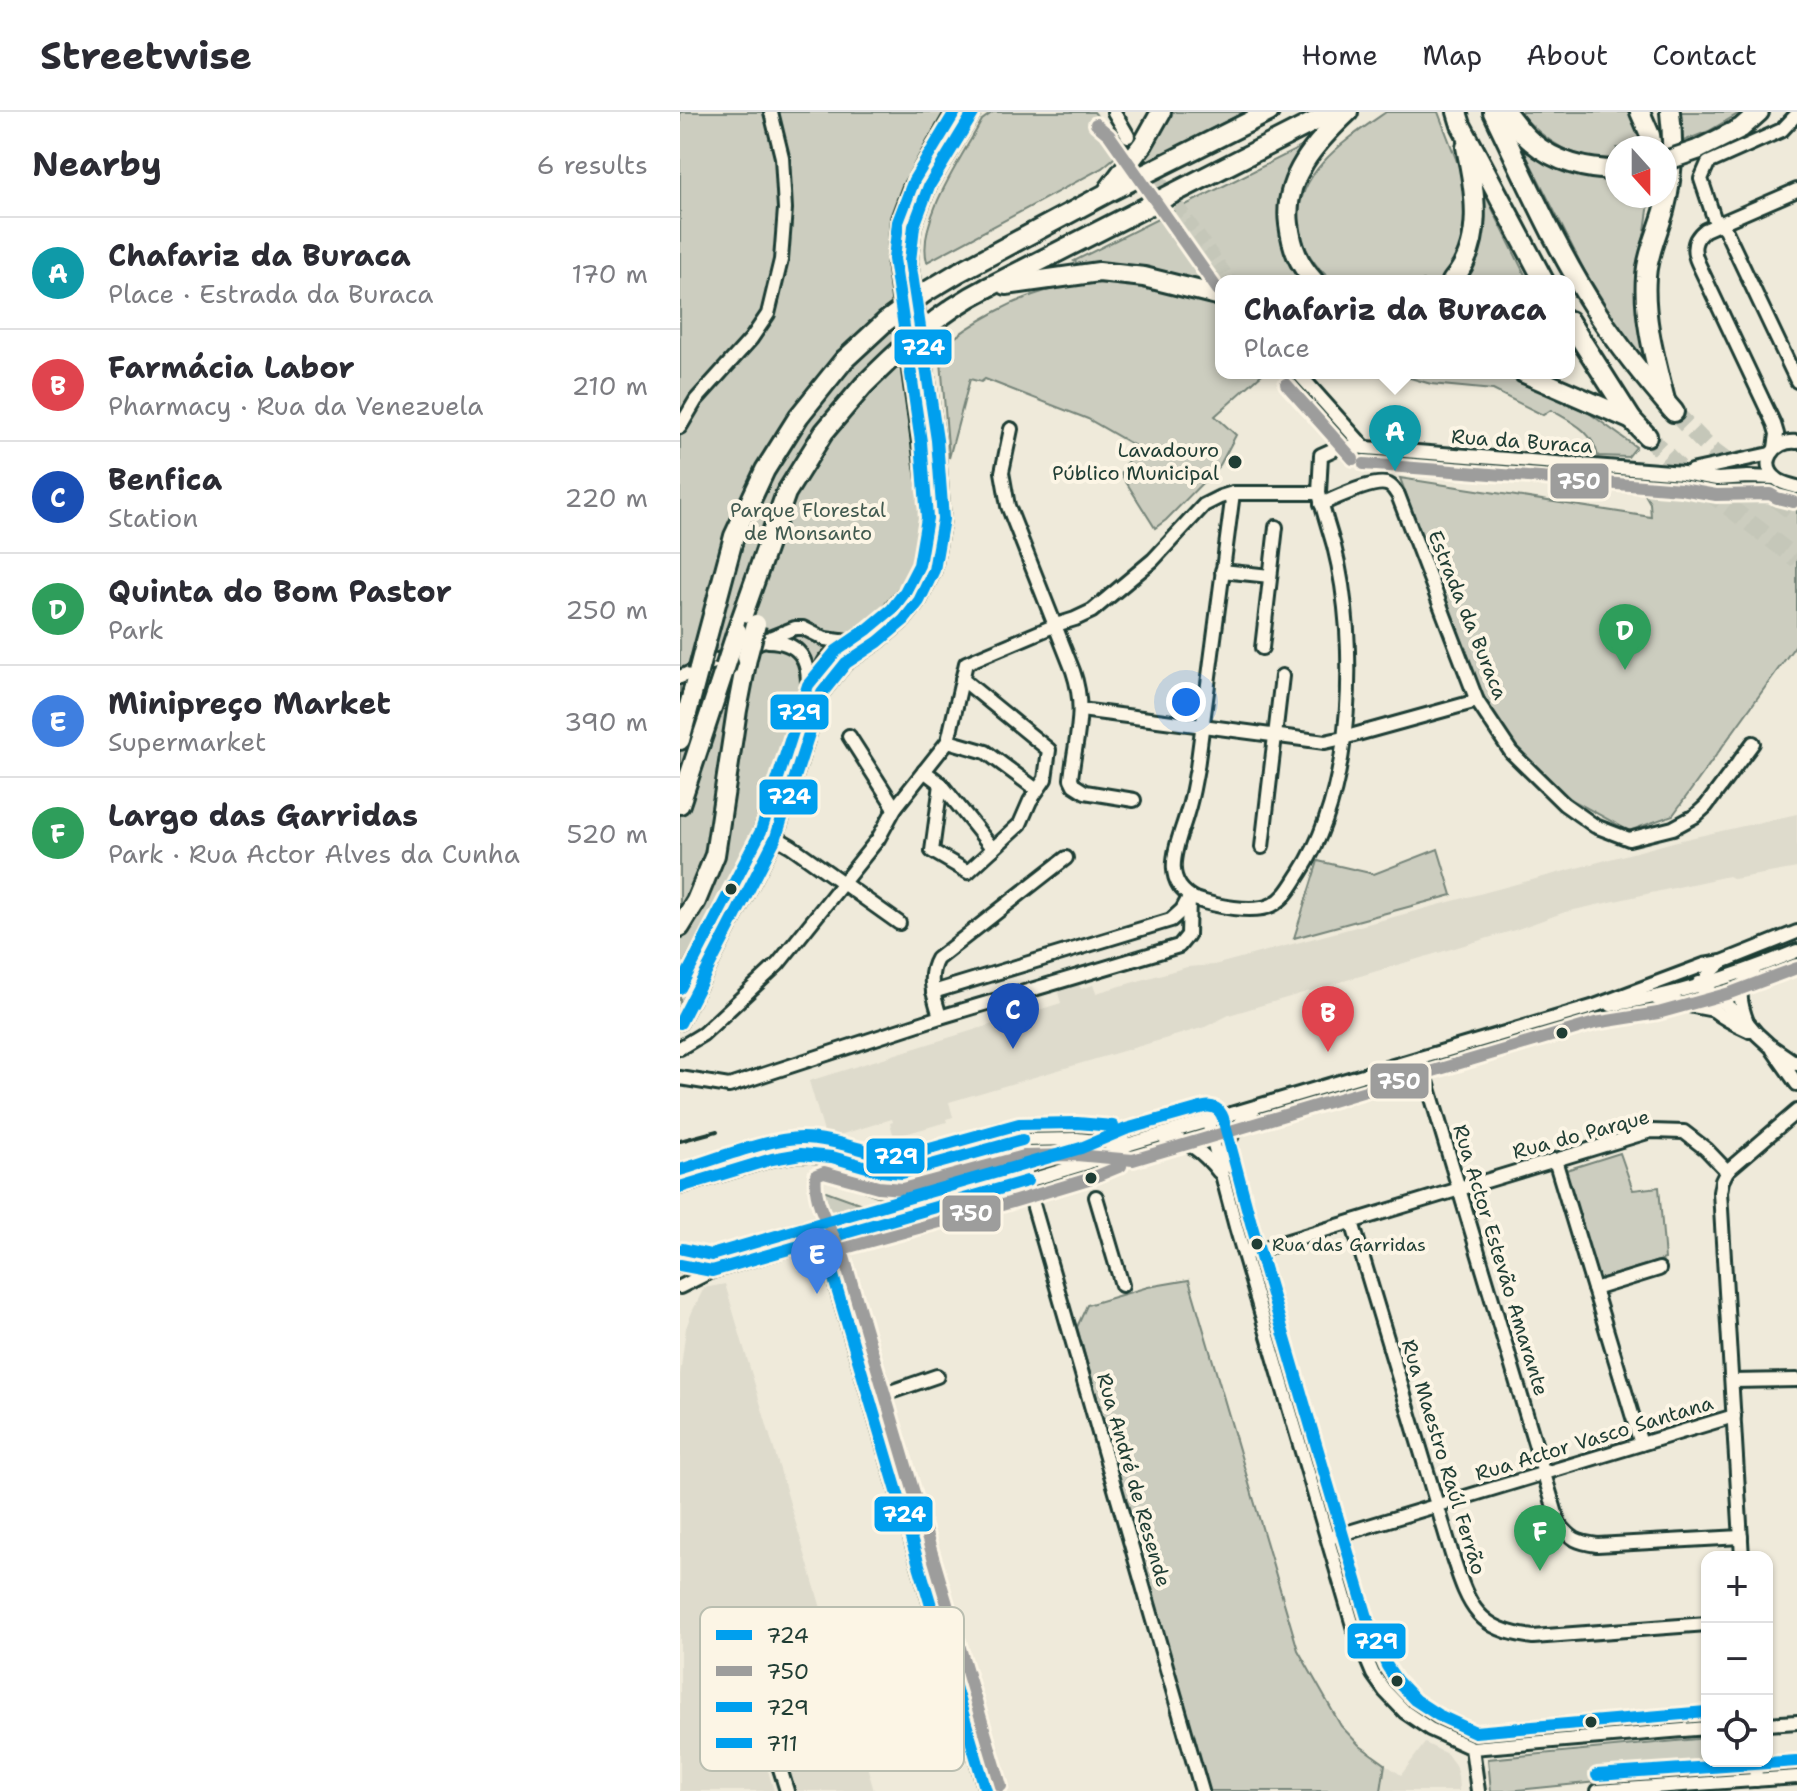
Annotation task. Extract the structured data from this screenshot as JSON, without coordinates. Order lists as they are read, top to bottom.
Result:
{
  "streets": {
    "street": [
      "Rua da Buraca",
      "Estrada da Buraca",
      "Rua do Parque",
      "Rua Actor Estevão Amarante",
      "Rua Actor Vasco Santana",
      "Rua Maestro Raúl Ferrão",
      "Rua André de Resende"
    ]
  },
  "crossings": [
    ["Rua da Buraca", "Estrada da Buraca"],
    ["Rua do Parque", "Rua Actor Estevão Amarante"],
    ["Rua do Parque", "Rua Maestro Raúl Ferrão"],
    ["Rua Actor Estevão Amarante", "Rua Actor Vasco Santana"],
    ["Rua Actor Vasco Santana", "Rua Maestro Raúl Ferrão"]
  ],
  "parks": ["Parque Florestal de Monsanto"],
  "places": ["Lavadouro Público Municipal", "Rua das Garridas"],
  "lines": ["transit line 724", "transit line 729", "transit line 750"],
  "legend": [
    "724",
    "750",
    "729",
    "711"
  ],
  "north": "bottom",
  "page": {
    "header": "Streetwise",
    "nav": [
      "Home",
      "Map",
      "About",
      "Contact"
    ],
    "heading": ["Nearby", "6 results"],
    "list": [
      {
        "mark": "A",
        "name": "Chafariz da Buraca",
        "note": "Place · Estrada da Buraca",
        "value": "170 m"
      },
      {
        "mark": "B",
        "name": "Farmácia Labor",
        "note": "Pharmacy · Rua da Venezuela",
        "value": "210 m"
      },
      {
        "mark": "C",
        "name": "Benfica",
        "note": "Station",
        "value": "220 m"
      },
      {
        "mark": "D",
        "name": "Quinta do Bom Pastor",
        "note": "Park",
        "value": "250 m"
      },
      {
        "mark": "E",
        "name": "Minipreço Market",
        "note": "Supermarket",
        "value": "390 m"
      },
      {
        "mark": "F",
        "name": "Largo das Garridas",
        "note": "Park · Rua Actor Alves da Cunha",
        "value": "520 m"
      }
    ],
    "popup": ["Chafariz da Buraca", "Place"],
    "pins": [
      "A",
      "D",
      "C",
      "B",
      "E",
      "F"
    ],
    "map_buttons": ["+", "−"]
  }
}
